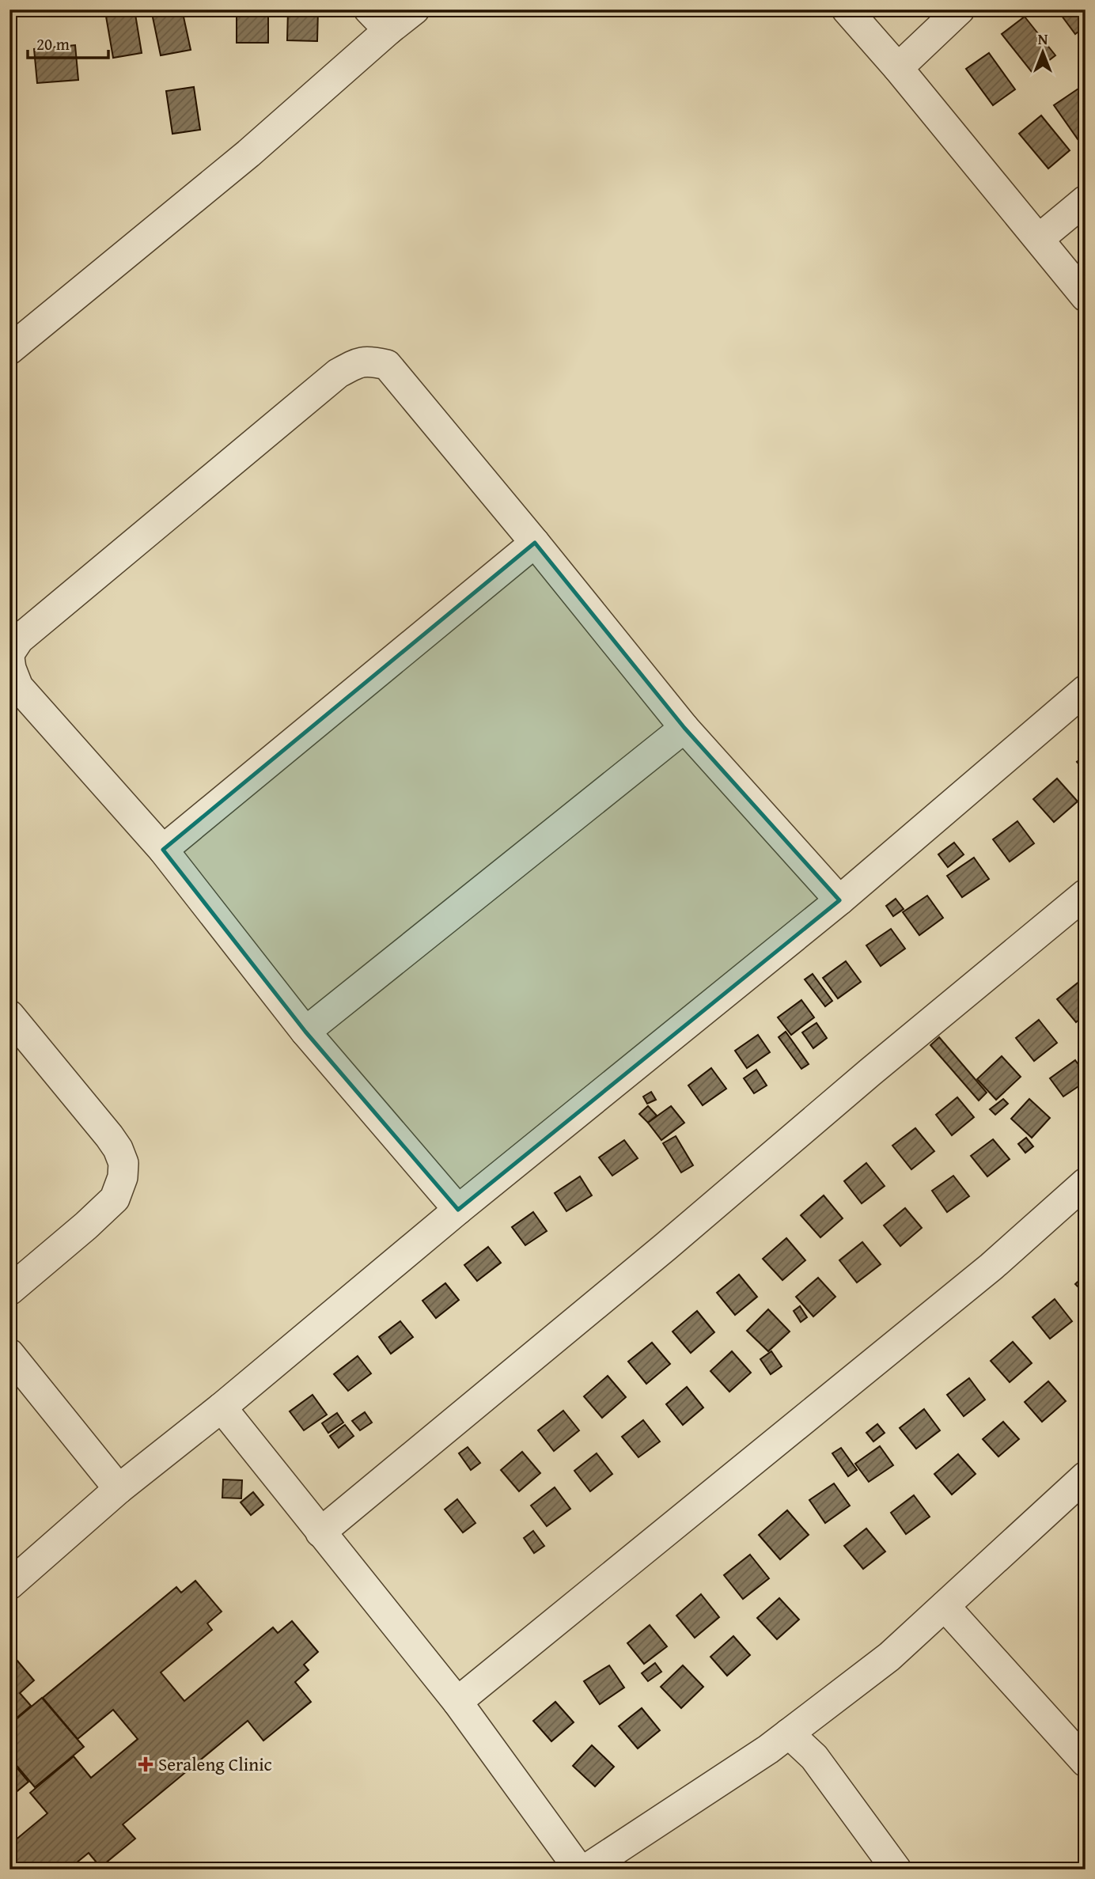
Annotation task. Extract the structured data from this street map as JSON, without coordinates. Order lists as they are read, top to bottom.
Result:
{
  "places": {
    "health": ["Seraleng Clinic"]
  },
  "scale_bar": "20 m",
  "north": "top"
}
